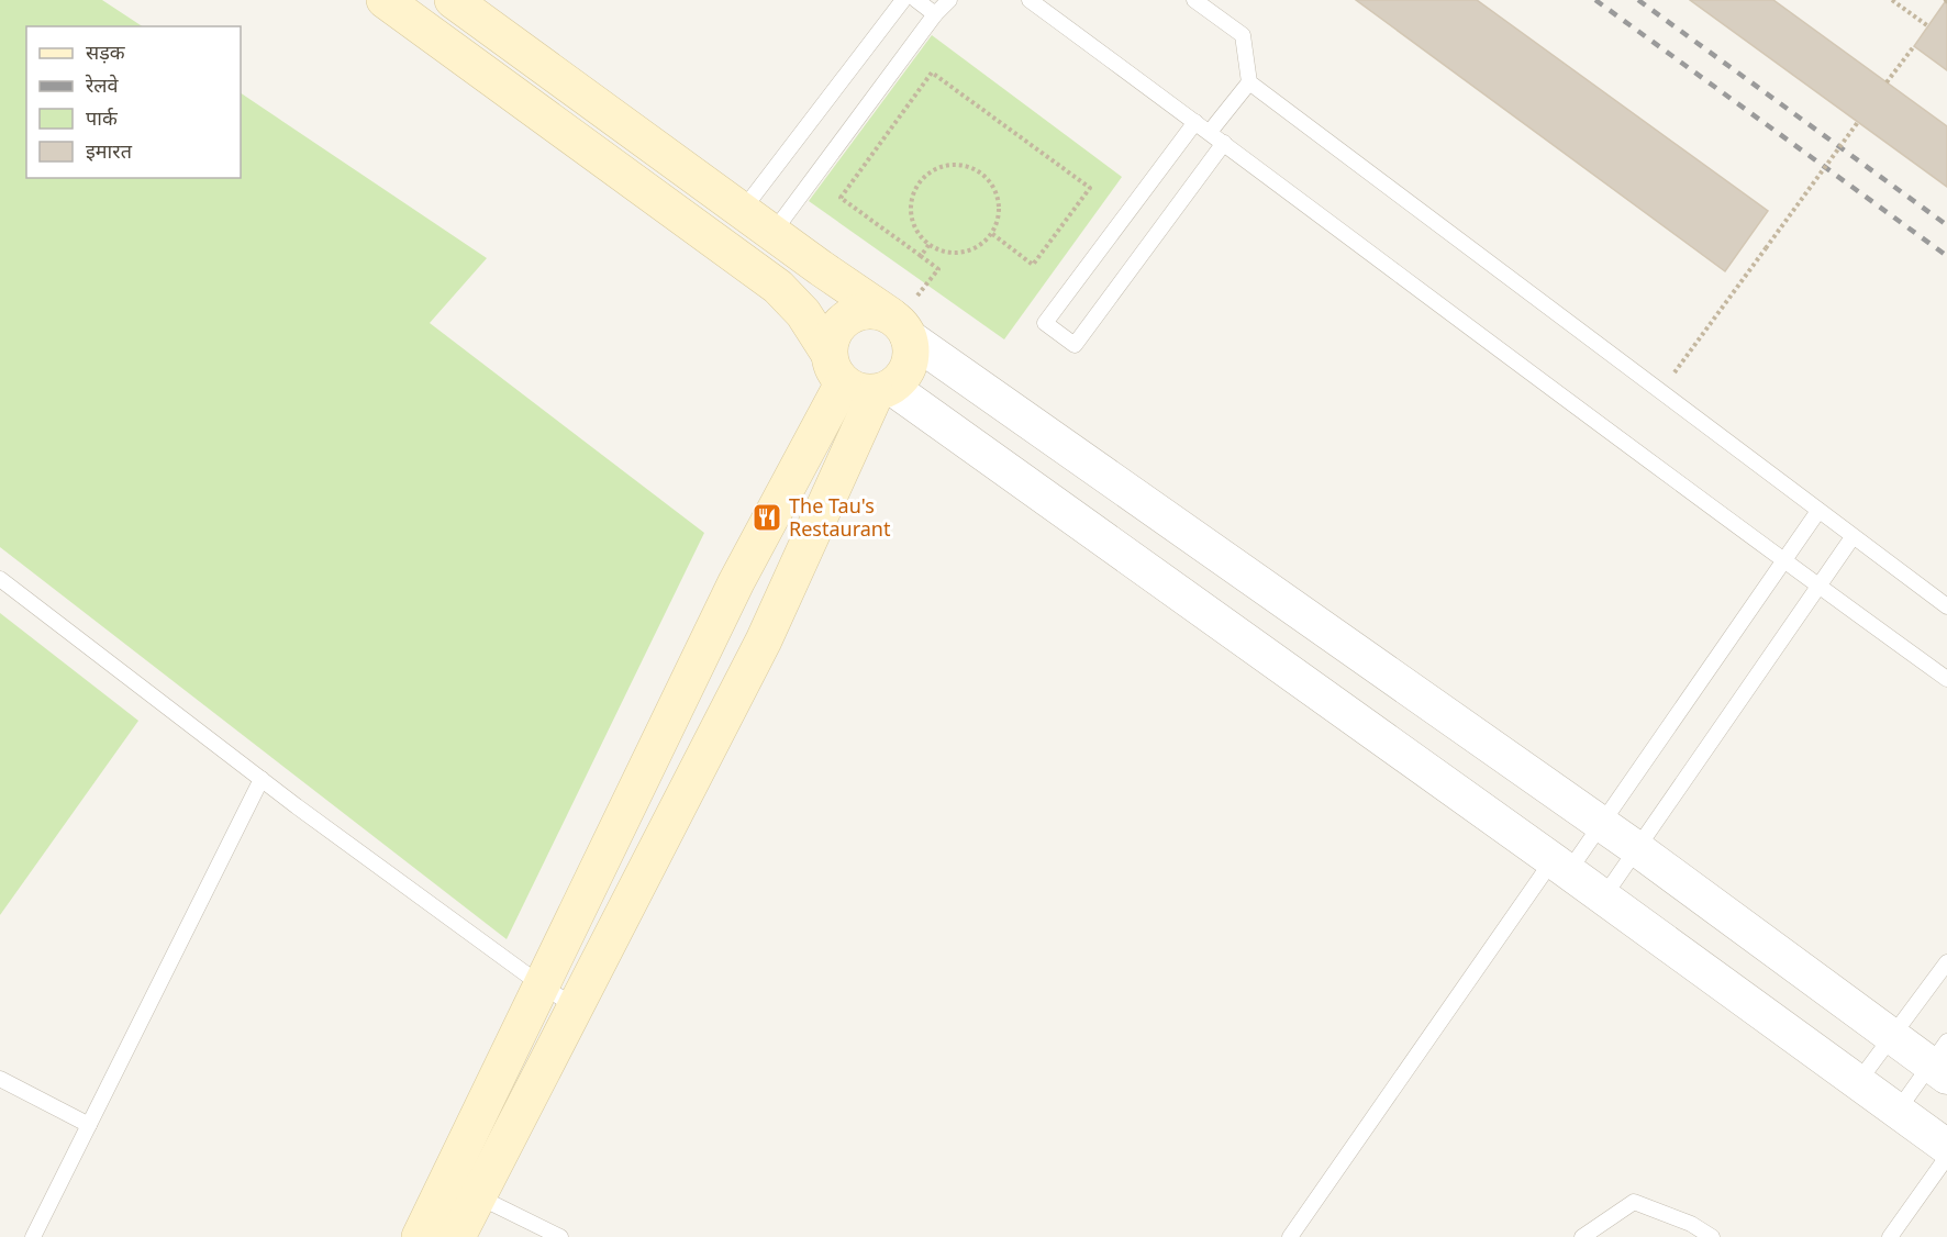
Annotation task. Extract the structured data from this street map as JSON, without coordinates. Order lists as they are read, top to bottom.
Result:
{
  "places": {
    "restaurant": ["The Tau's Restaurant"]
  },
  "legend": [
    "सड़क",
    "रेलवे",
    "पार्क",
    "इमारत"
  ]
}
